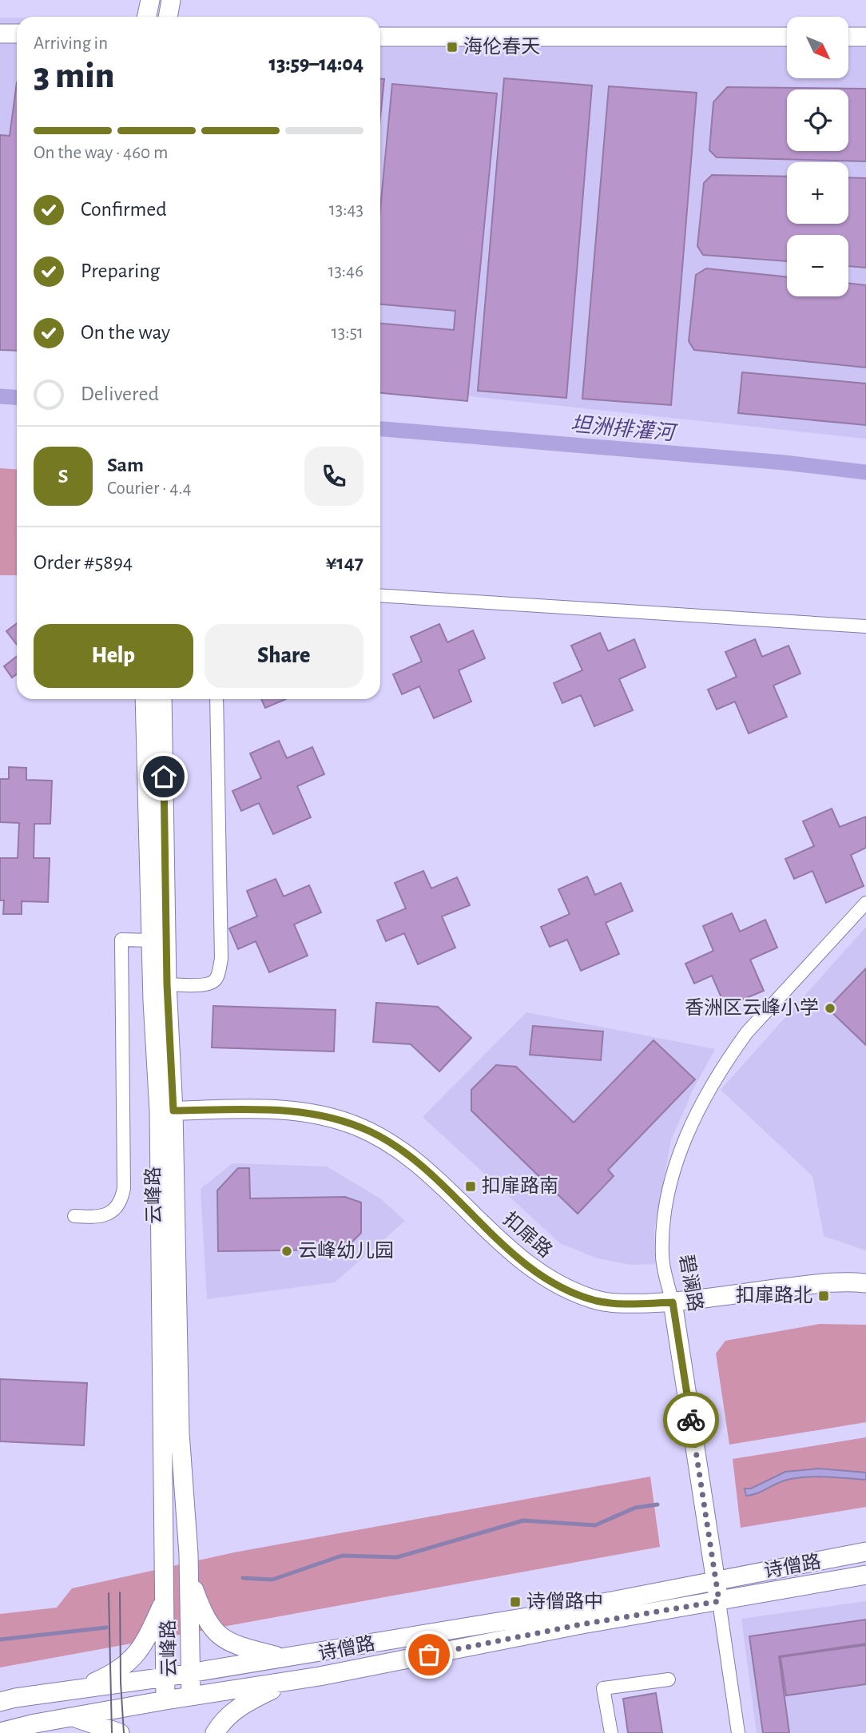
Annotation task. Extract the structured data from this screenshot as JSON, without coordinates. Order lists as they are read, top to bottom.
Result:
{
  "streets": {
    "street": [
      "云峰路",
      "扣扉路",
      "碧澜路",
      "诗僧路"
    ]
  },
  "crossings": [
    ["云峰路", "扣扉路"],
    ["云峰路", "诗僧路"],
    ["扣扉路", "碧澜路"],
    ["碧澜路", "诗僧路"]
  ],
  "water": ["坦洲排灌河"],
  "places": {
    "transit": [
      "海伦春天",
      "扣扉路南",
      "扣扉路北",
      "诗僧路中"
    ],
    "other": ["香洲区云峰小学", "云峰幼儿园"]
  },
  "north": "bottom right",
  "page": {
    "map_buttons": ["+", "−"],
    "heading": ["3 min", "Arriving in", "13:59–14:04"],
    "panel": [
      "Sam",
      "Courier · 4.4",
      "Order #5894",
      "¥147"
    ],
    "bar": "On the way · 460 m",
    "list": [
      ["Confirmed", "13:43"],
      ["Preparing", "13:46"],
      ["On the way", "13:51"],
      "Delivered"
    ],
    "round": "S",
    "buttons": ["Help", "Share"]
  }
}
